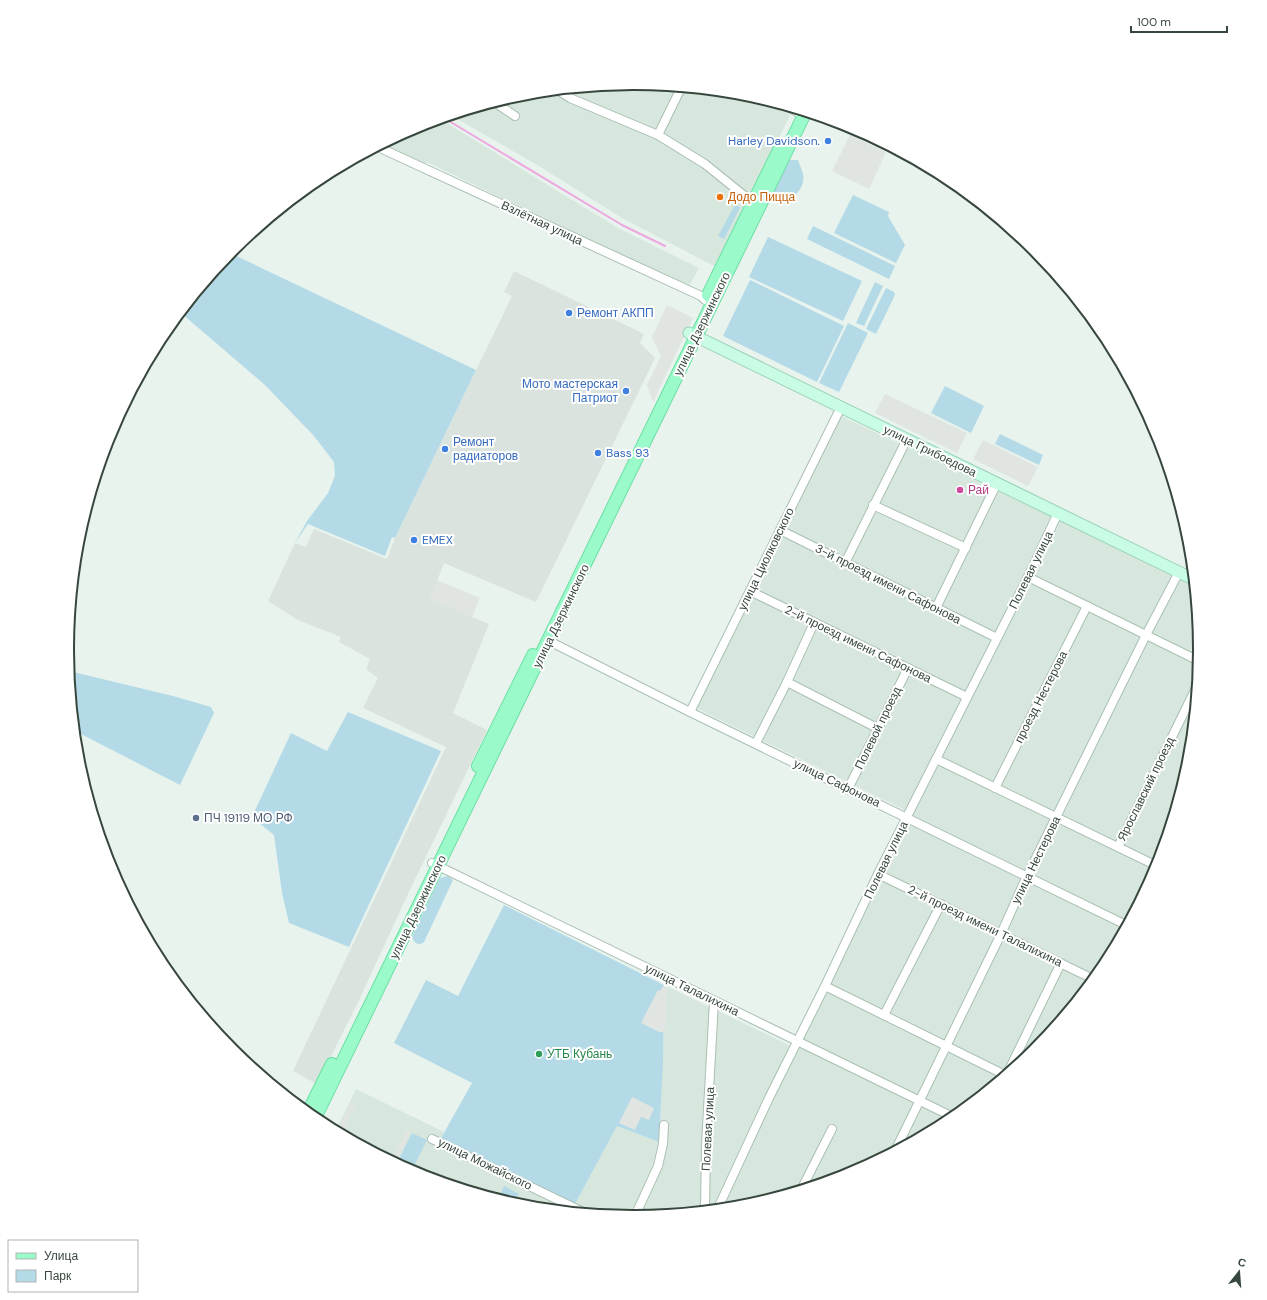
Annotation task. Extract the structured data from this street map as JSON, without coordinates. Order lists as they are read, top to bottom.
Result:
{
  "streets": {
    "main road": ["улица Дзержинского"],
    "street": [
      "Взлётная улица",
      "улица Грибоедова",
      "улица Циолковского",
      "Полевая улица",
      "3-й проезд имени Сафонова",
      "2-й проезд имени Сафонова",
      "проезд Нестерова",
      "Полевой проезд",
      "улица Сафонова",
      "Ярославский проезд",
      "улица Нестерова",
      "2-й проезд имени Талалихина",
      "улица Талалихина",
      "улица Можайского"
    ]
  },
  "crossings": [
    ["Взлётная улица", "улица Дзержинского"],
    ["улица Дзержинского", "улица Грибоедова"],
    ["улица Дзержинского", "улица Сафонова"],
    ["улица Дзержинского", "улица Талалихина"],
    ["улица Грибоедова", "улица Циолковского"],
    ["улица Грибоедова", "Полевая улица"],
    ["улица Грибоедова", "улица Нестерова"],
    ["улица Циолковского", "3-й проезд имени Сафонова"],
    ["улица Циолковского", "2-й проезд имени Сафонова"],
    ["улица Циолковского", "улица Сафонова"],
    ["Полевая улица", "3-й проезд имени Сафонова"],
    ["Полевая улица", "2-й проезд имени Сафонова"],
    ["Полевая улица", "улица Сафонова"],
    ["Полевая улица", "2-й проезд имени Талалихина"],
    ["Полевая улица", "улица Талалихина"],
    ["2-й проезд имени Сафонова", "Полевой проезд"],
    ["Полевой проезд", "улица Сафонова"],
    ["улица Сафонова", "улица Нестерова"],
    ["улица Нестерова", "2-й проезд имени Талалихина"],
    ["улица Нестерова", "улица Талалихина"]
  ],
  "places": [
    "Harley Davidson.",
    "Додо Пицца",
    "Ремонт АКПП",
    "Мото мастерская Патриот",
    "Ремонт радиаторов",
    "Bass 93",
    "Рай",
    "EMEX",
    "ПЧ 19119 МО РФ",
    "УТБ Кубань"
  ],
  "legend": ["Улица", "Парк"],
  "scale_bar": "100 m",
  "north": "top"
}
